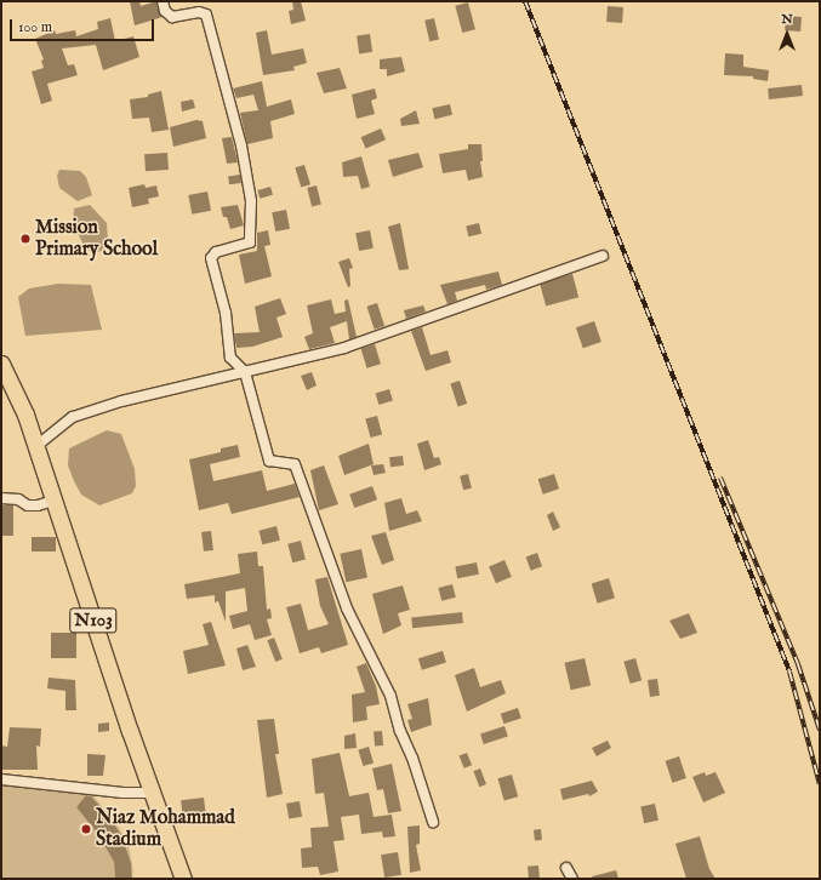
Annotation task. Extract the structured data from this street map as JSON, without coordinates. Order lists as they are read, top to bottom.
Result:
{
  "streets": {
    "highway": ["N103"]
  },
  "places": ["Mission Primary School", "Niaz Mohammad Stadium"],
  "scale_bar": "100 m",
  "north": "top"
}
